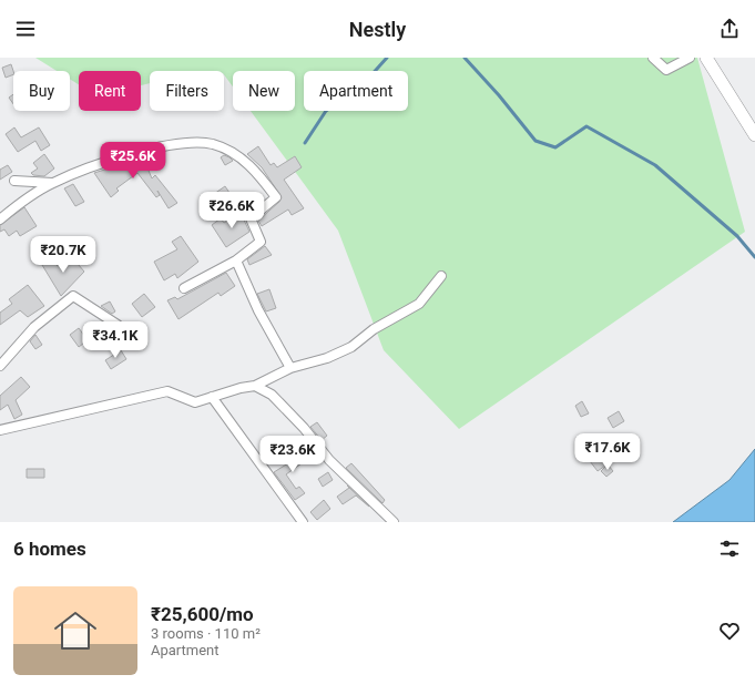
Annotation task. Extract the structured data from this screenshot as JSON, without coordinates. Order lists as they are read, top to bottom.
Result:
{
  "page": {
    "header": "Nestly",
    "chip": [
      "Buy",
      "Rent",
      "Filters",
      "New",
      "Apartment"
    ],
    "price": [
      "₹25.6K",
      "₹26.6K",
      "₹20.7K",
      "₹34.1K",
      "₹17.6K",
      "₹23.6K"
    ],
    "heading": "6 homes",
    "list": [
      {
        "name": "₹25,600/mo",
        "note": "3 rooms · 110 m² · Apartment"
      }
    ]
  }
}
